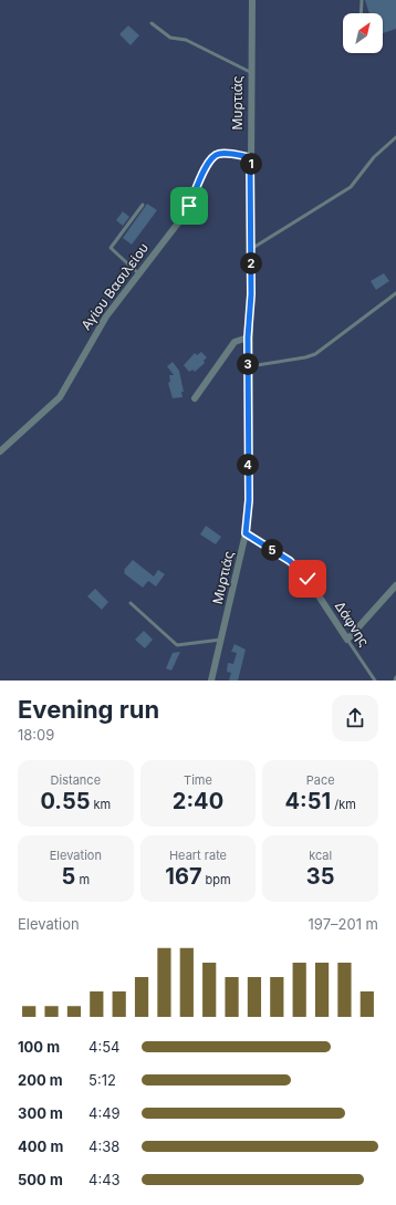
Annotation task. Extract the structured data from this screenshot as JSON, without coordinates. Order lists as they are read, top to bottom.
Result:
{
  "streets": {
    "street": ["Μυρτιάς", "Αγίου Βασιλείου", "Δάφνης"]
  },
  "crossings": [
    ["Μυρτιάς", "Αγίου Βασιλείου"],
    ["Μυρτιάς", "Δάφνης"]
  ],
  "north": "top right",
  "page": {
    "pins": [
      "1",
      "2",
      "3",
      "4",
      "5"
    ],
    "heading": ["Evening run", "18:09"],
    "stats": [
      ["Distance", "0.55 km"],
      ["Time", "2:40"],
      ["Pace", "4:51 /km"],
      ["Elevation", "5 m"],
      ["Heart rate", "167 bpm"],
      ["kcal", "35"]
    ],
    "chart": ["Elevation", "197–201 m"],
    "list": [
      {
        "name": "100 m",
        "note": "4:54"
      },
      {
        "name": "200 m",
        "note": "5:12"
      },
      {
        "name": "300 m",
        "note": "4:49"
      },
      {
        "name": "400 m",
        "note": "4:38"
      },
      {
        "name": "500 m",
        "note": "4:43"
      }
    ]
  }
}
